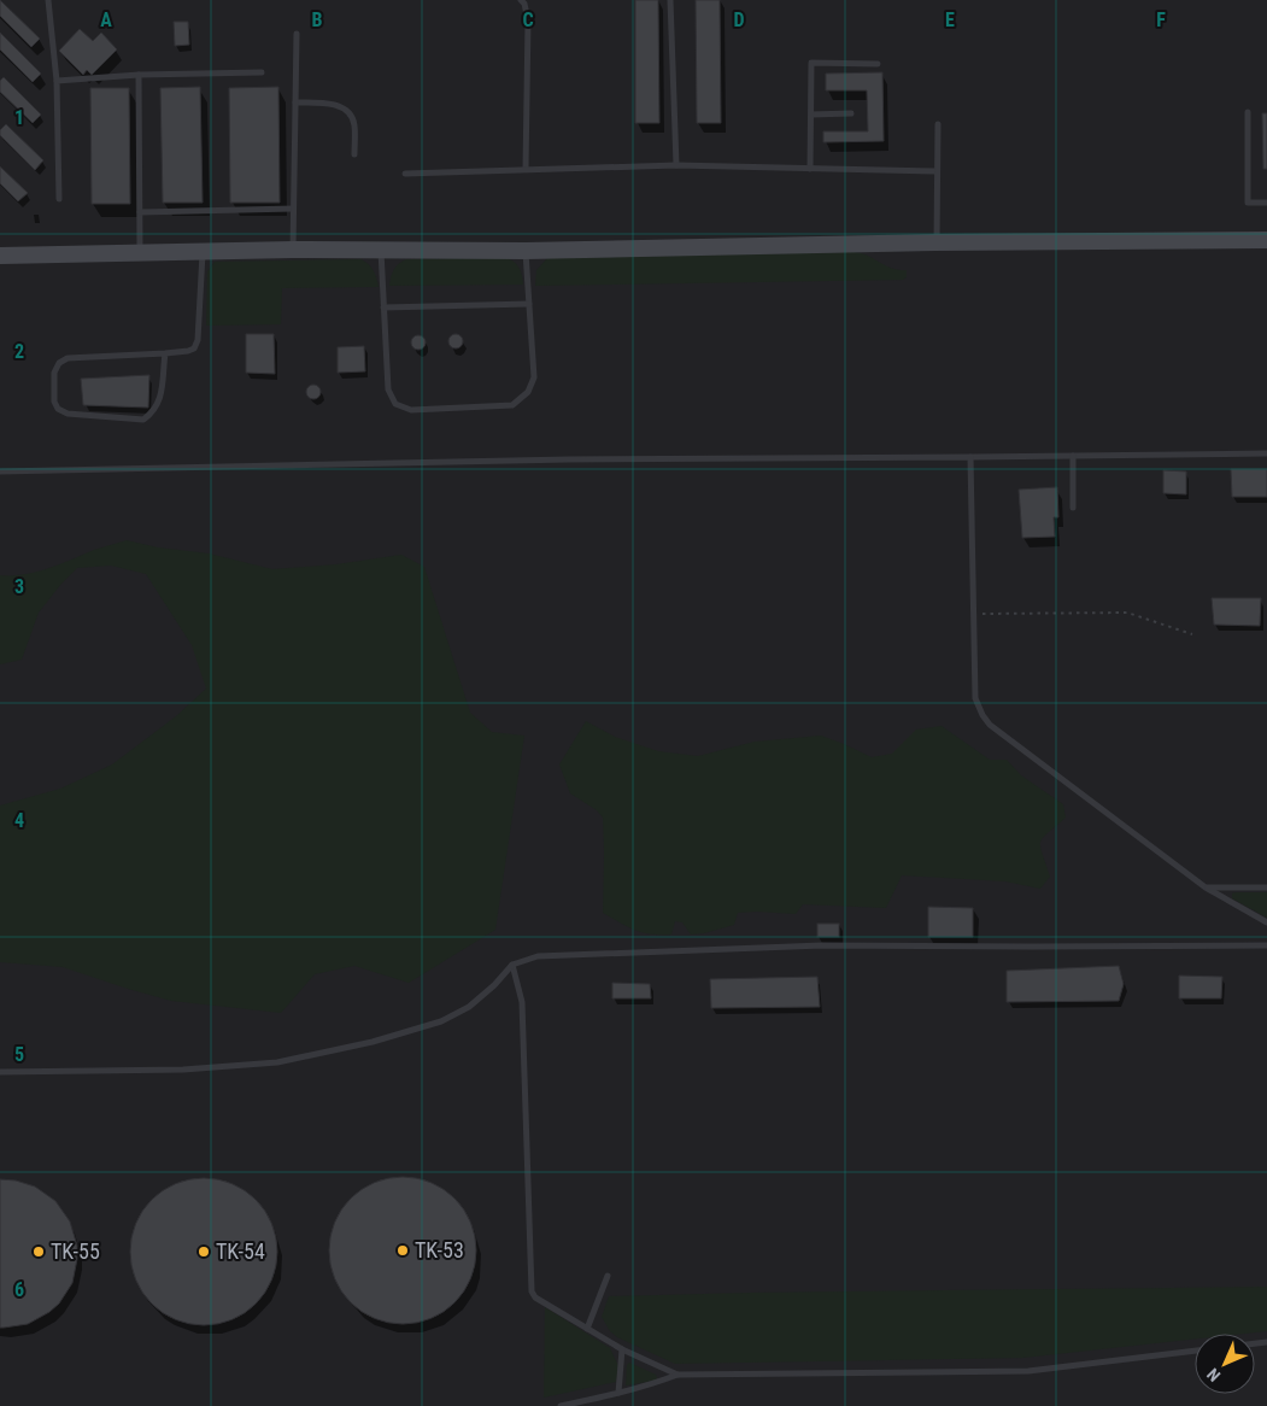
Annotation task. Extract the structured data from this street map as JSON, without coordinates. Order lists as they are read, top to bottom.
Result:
{
  "places": ["TK-53", "TK-55", "TK-54"],
  "north": "bottom left",
  "grid": {
    "columns": [
      "A",
      "B",
      "C",
      "D",
      "E",
      "F"
    ],
    "rows": [
      "1",
      "2",
      "3",
      "4",
      "5",
      "6"
    ]
  }
}
